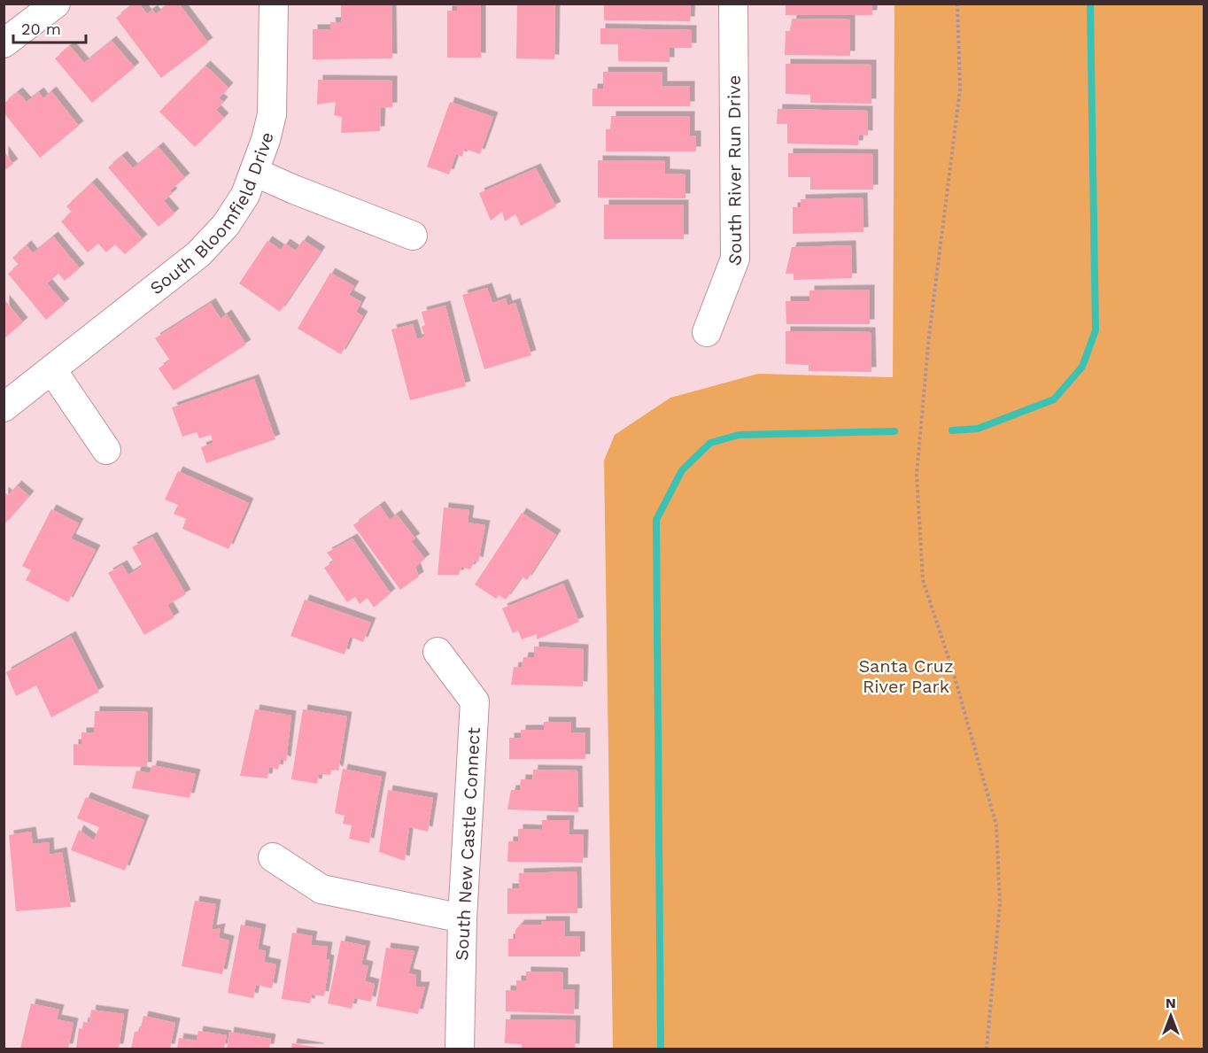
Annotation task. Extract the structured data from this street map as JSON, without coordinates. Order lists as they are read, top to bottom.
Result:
{
  "streets": {
    "street": ["South River Run Drive", "South Bloomfield Drive", "South New Castle Connect"]
  },
  "parks": ["Santa Cruz River Park"],
  "scale_bar": "20 m",
  "north": "top"
}
